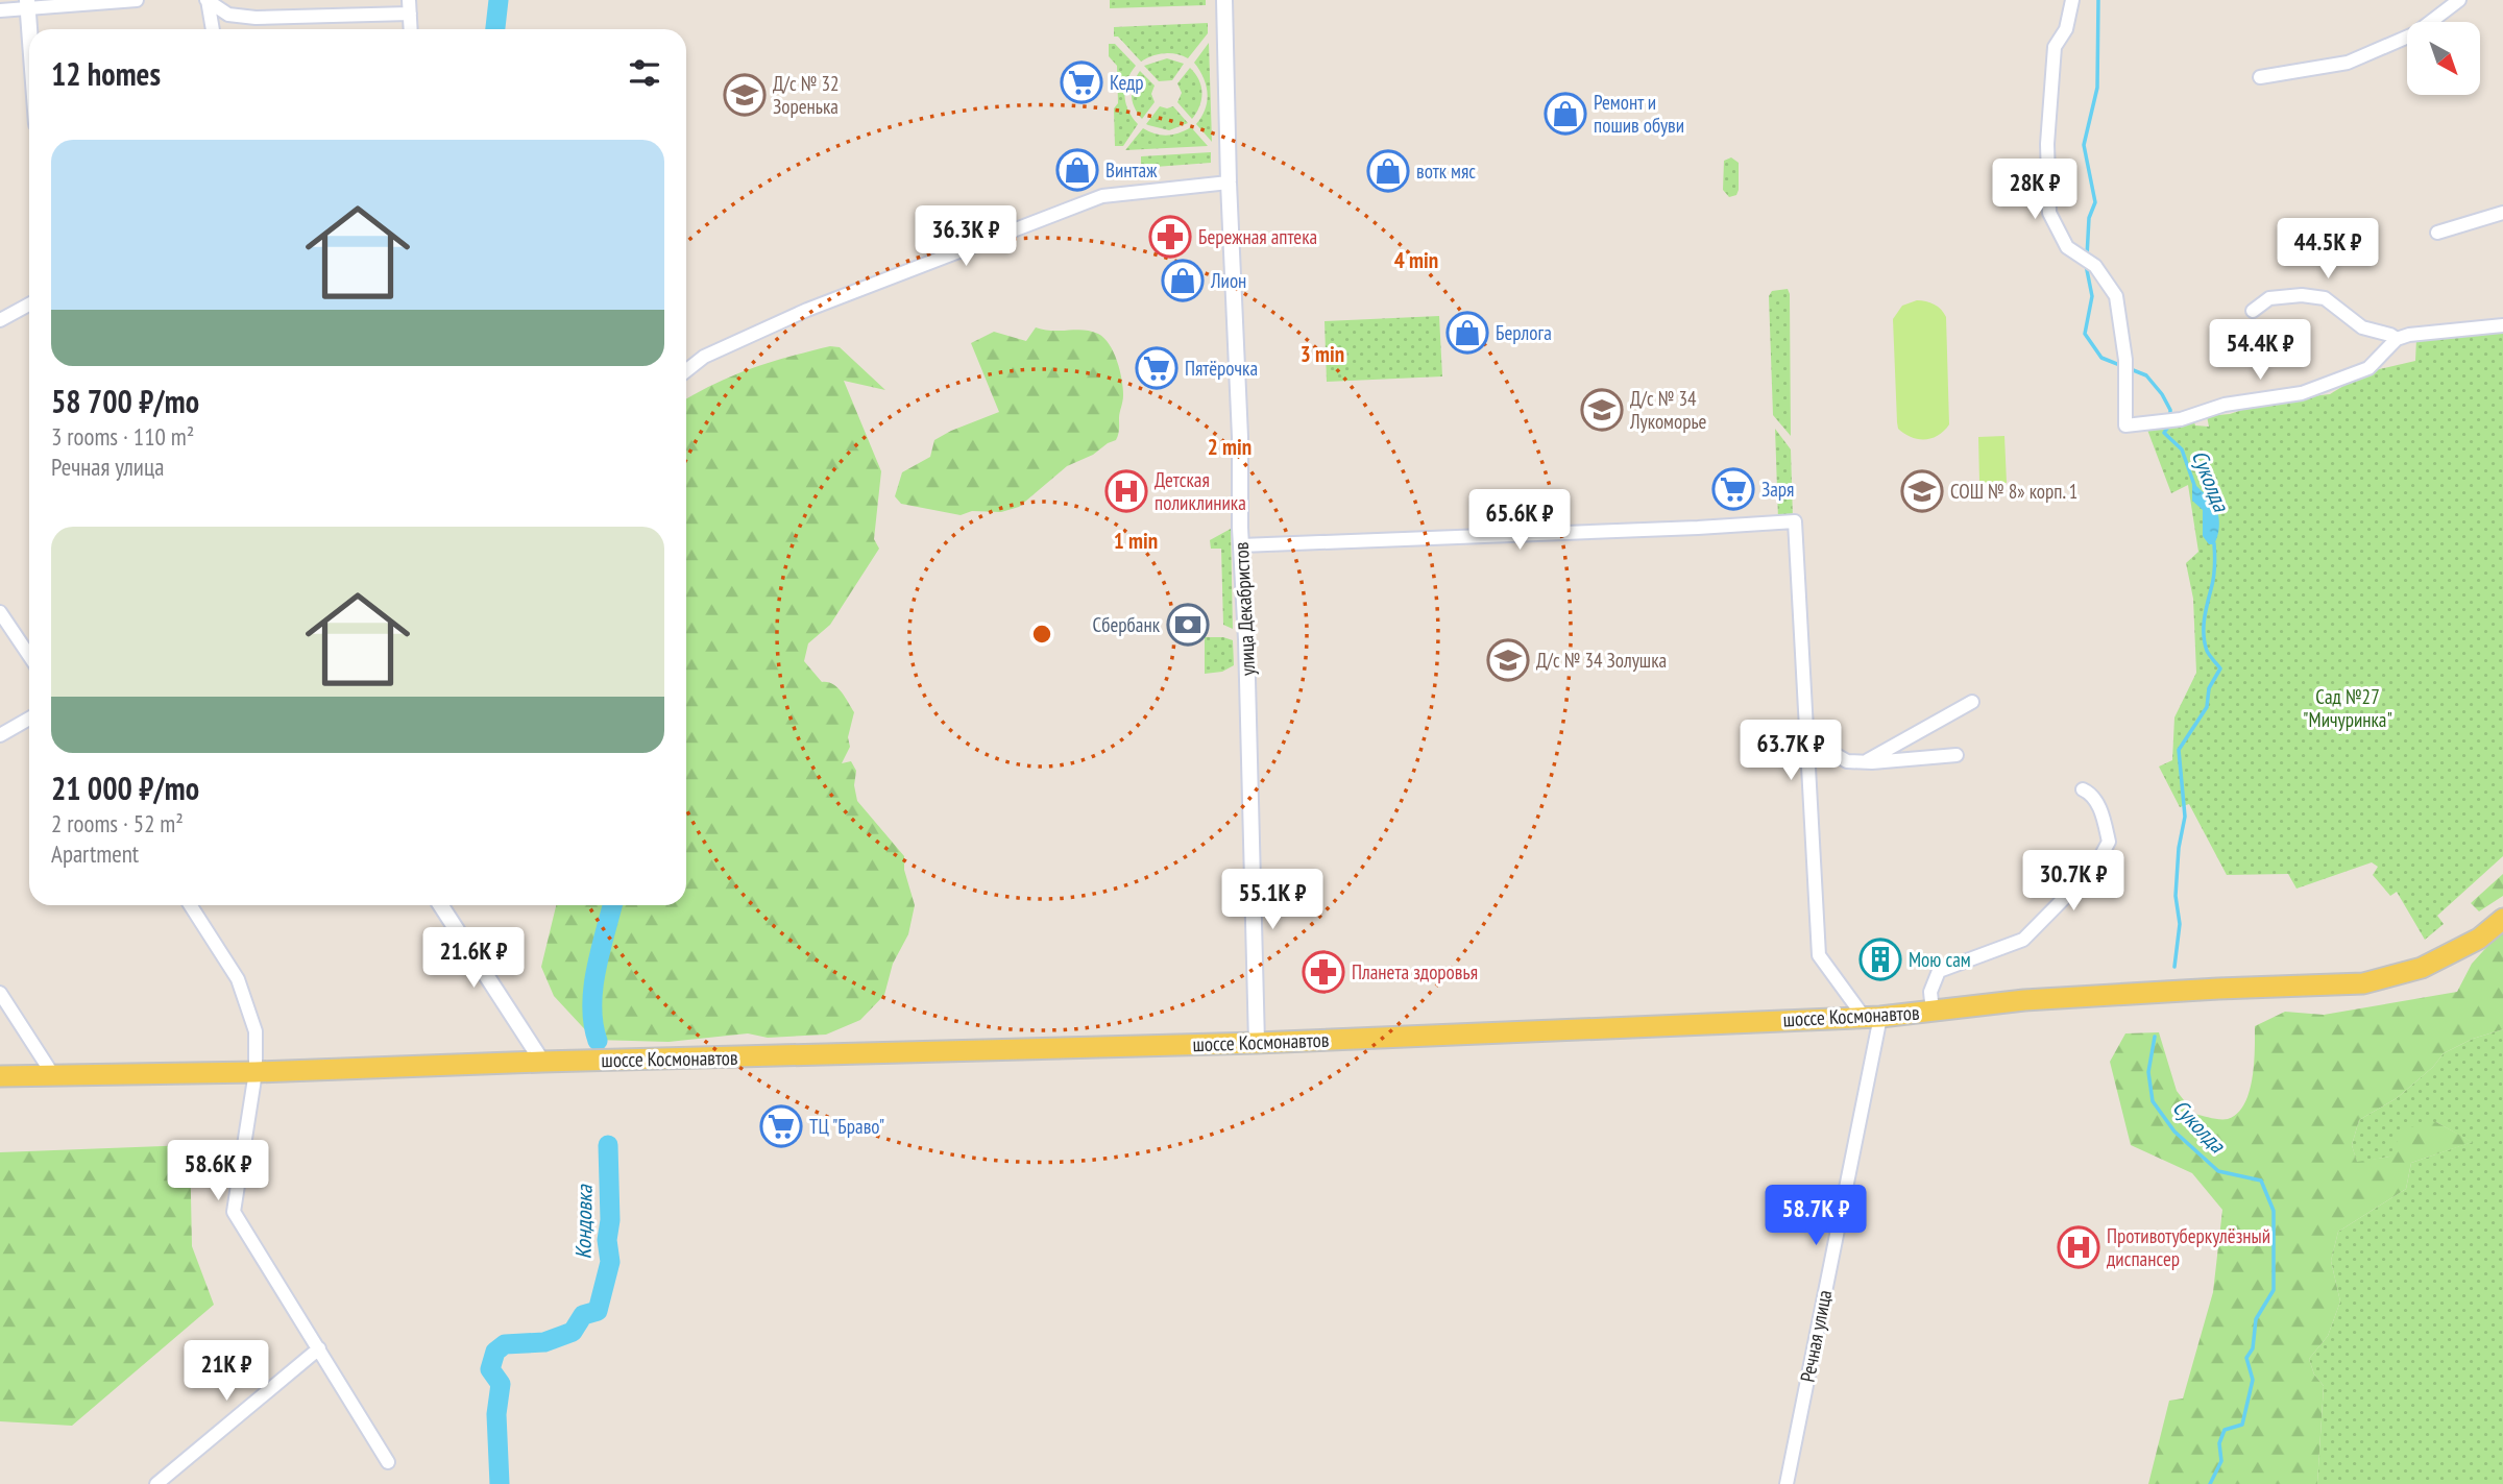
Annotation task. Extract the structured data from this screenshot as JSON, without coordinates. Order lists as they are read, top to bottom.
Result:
{
  "streets": {
    "main road": ["шоссе Космонавтов"],
    "street": ["улица Декабристов", "Речная улица"]
  },
  "crossings": [
    ["улица Декабристов", "шоссе Космонавтов"],
    ["шоссе Космонавтов", "Речная улица"]
  ],
  "water": ["Суколда", "Кондовка"],
  "parks": ["Сад №27 \"Мичуринка\""],
  "places": {
    "supermarket": [
      "Кедр",
      "Пятёрочка",
      "Заря",
      "ТЦ \"Браво\""
    ],
    "school or university": [
      "Д/с № 32 Зоренька",
      "Д/с № 34 Лукоморье",
      "СОШ № 8» корп. 1",
      "Д/с № 34 Золушка"
    ],
    "shop": [
      "Ремонт и пошив обуви",
      "Винтаж",
      "вотк мяс",
      "Лион",
      "Берлога"
    ],
    "pharmacy": ["Бережная аптека", "Планета здоровья"],
    "hospital": ["Детская поликлиника", "Противотуберкулёзный диспансер"],
    "bank": ["Сбербанк"],
    "building": ["Мою сам"]
  },
  "north": "bottom right",
  "page": {
    "heading": "12 homes",
    "list": [
      {
        "name": "58 700 ₽/mo",
        "note": "3 rooms · 110 m² · Речная улица"
      },
      {
        "name": "21 000 ₽/mo",
        "note": "2 rooms · 52 m² · Apartment"
      }
    ],
    "price": [
      "28K ₽",
      "36.3K ₽",
      "44.5K ₽",
      "54.4K ₽",
      "65.6K ₽",
      "63.7K ₽",
      "30.7K ₽",
      "55.1K ₽",
      "21.6K ₽",
      "58.6K ₽",
      "58.7K ₽",
      "21K ₽"
    ]
  },
  "rings": [
    "4 min",
    "3 min",
    "2 min",
    "1 min"
  ]
}
